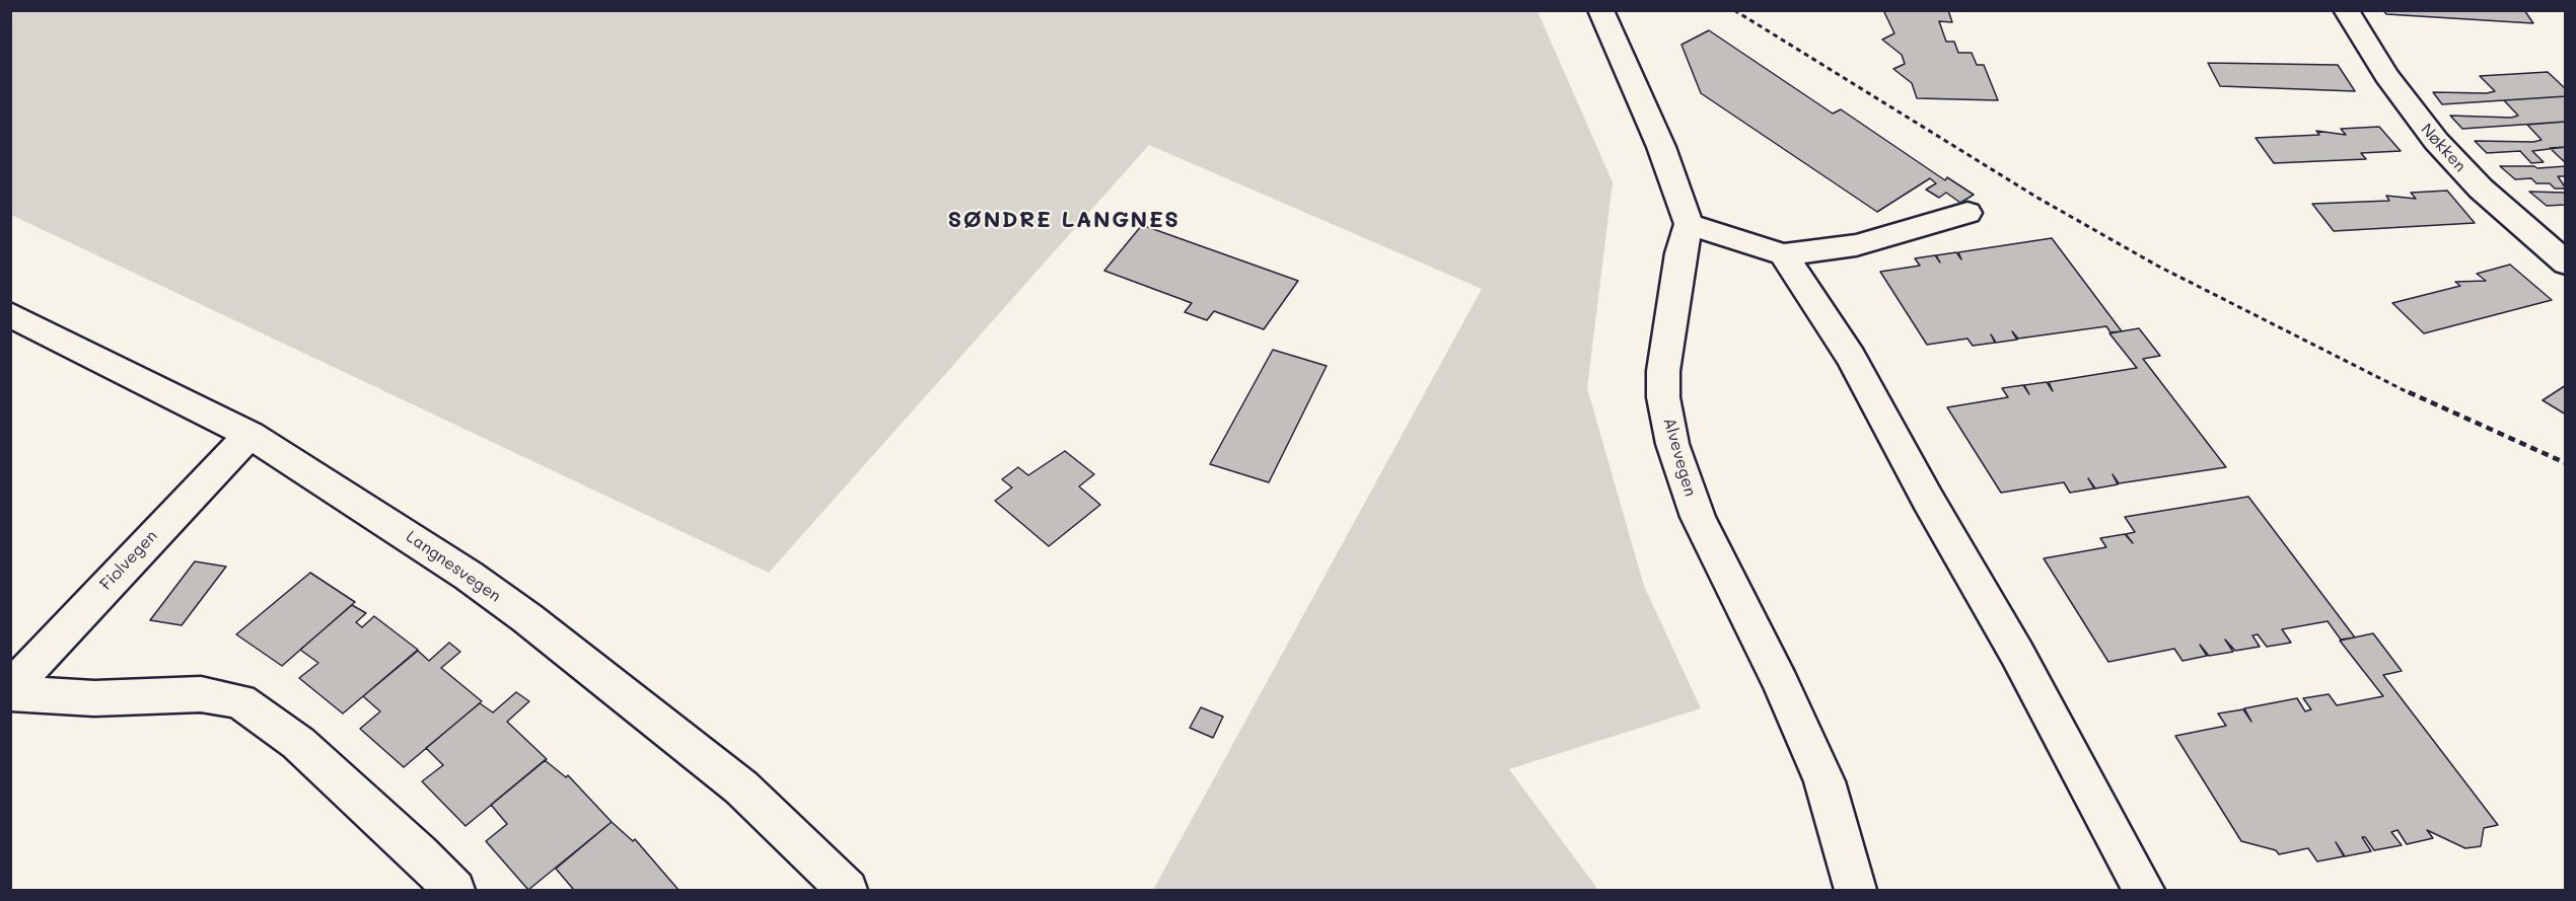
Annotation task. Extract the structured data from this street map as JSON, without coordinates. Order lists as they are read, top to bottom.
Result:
{
  "streets": {
    "street": [
      "Nøkken",
      "Alvevegen",
      "Fiolvegen",
      "Langnesvegen"
    ]
  },
  "crossings": [
    ["Fiolvegen", "Langnesvegen"]
  ],
  "districts": ["SØNDRE LANGNES"]
}
